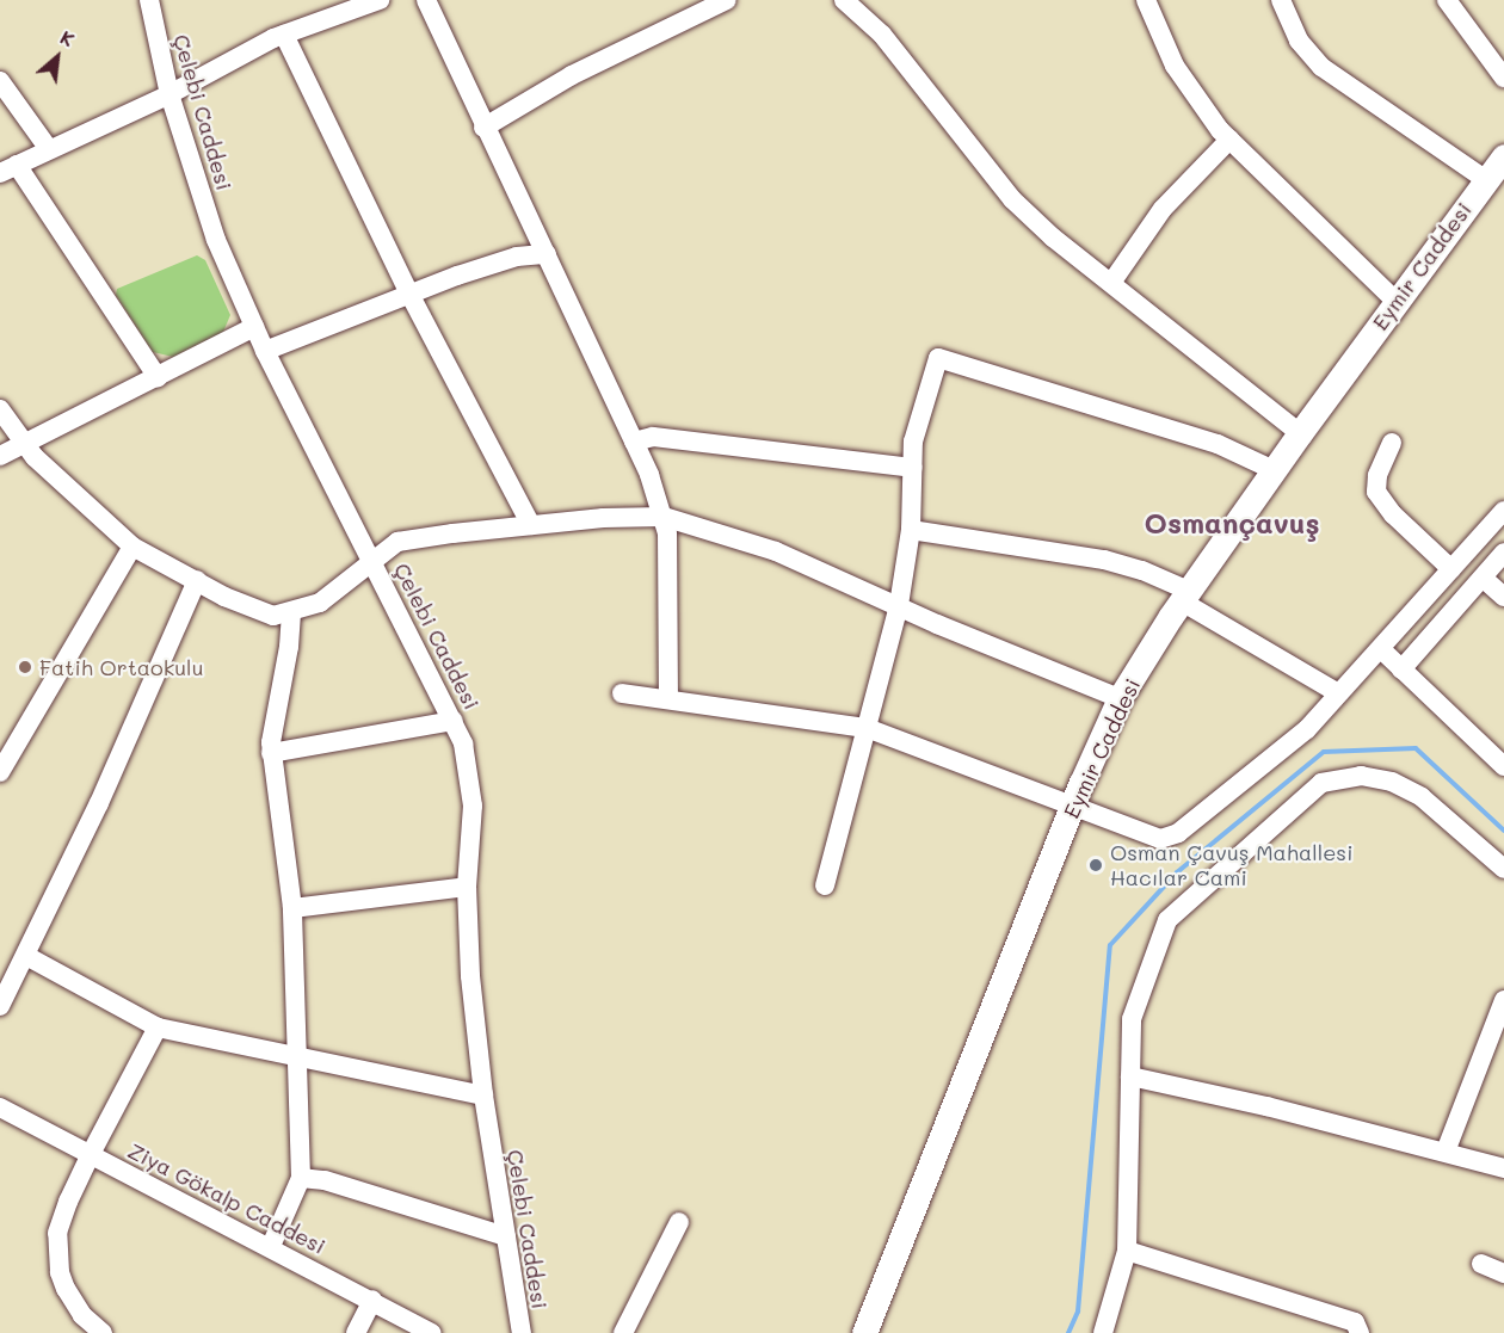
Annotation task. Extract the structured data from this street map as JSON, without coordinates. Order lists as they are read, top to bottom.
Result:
{
  "streets": {
    "main road": ["Eymir Caddesi"],
    "street": ["Çelebi Caddesi", "Ziya Gökalp Caddesi"]
  },
  "districts": ["Osmançavuş"],
  "places": ["Fatih Ortaokulu", "Osman Çavuş Mahallesi Hacılar Cami"],
  "north": "top right"
}
